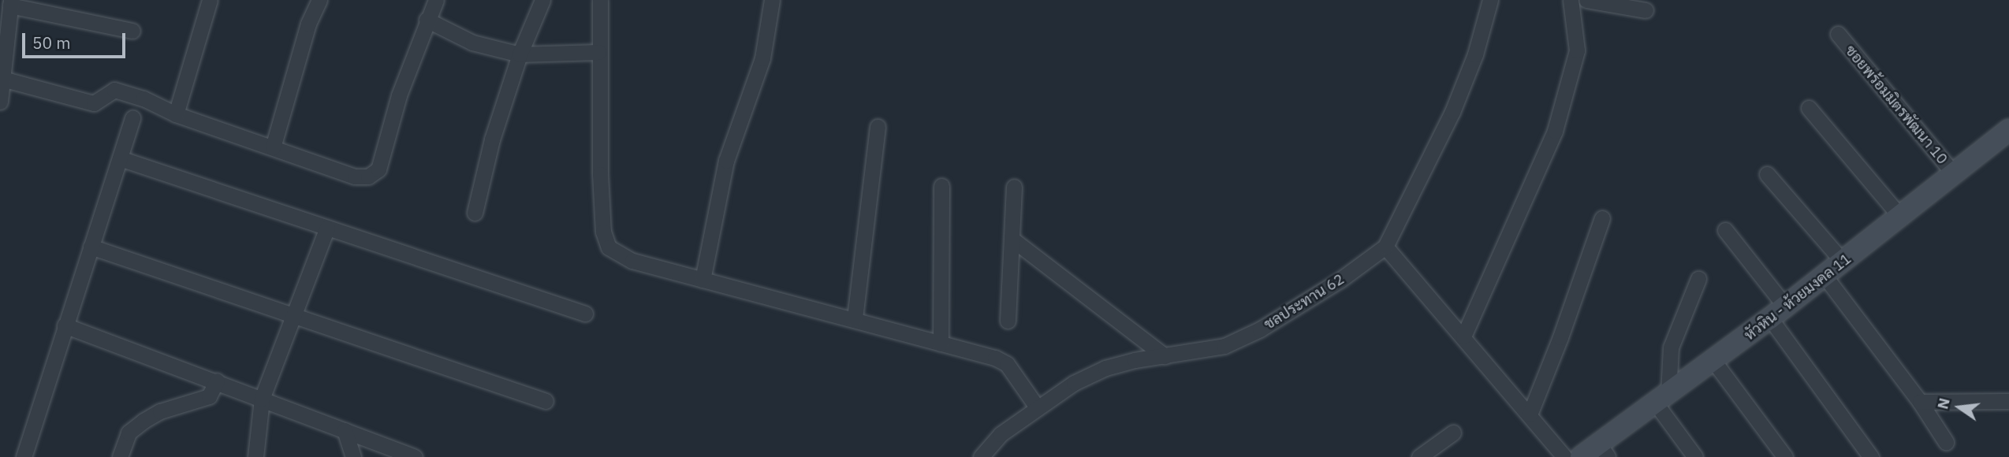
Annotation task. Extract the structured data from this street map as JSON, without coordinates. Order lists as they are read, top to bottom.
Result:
{
  "streets": {
    "street": ["ซอยพร้อมมิตรพัฒนา 10", "หัวหิน - ห้วยมงคล 11", "ชลประทาน 62"]
  },
  "crossings": [
    ["ซอยพร้อมมิตรพัฒนา 10", "หัวหิน - ห้วยมงคล 11"]
  ],
  "scale_bar": "50 m",
  "north": "left"
}
